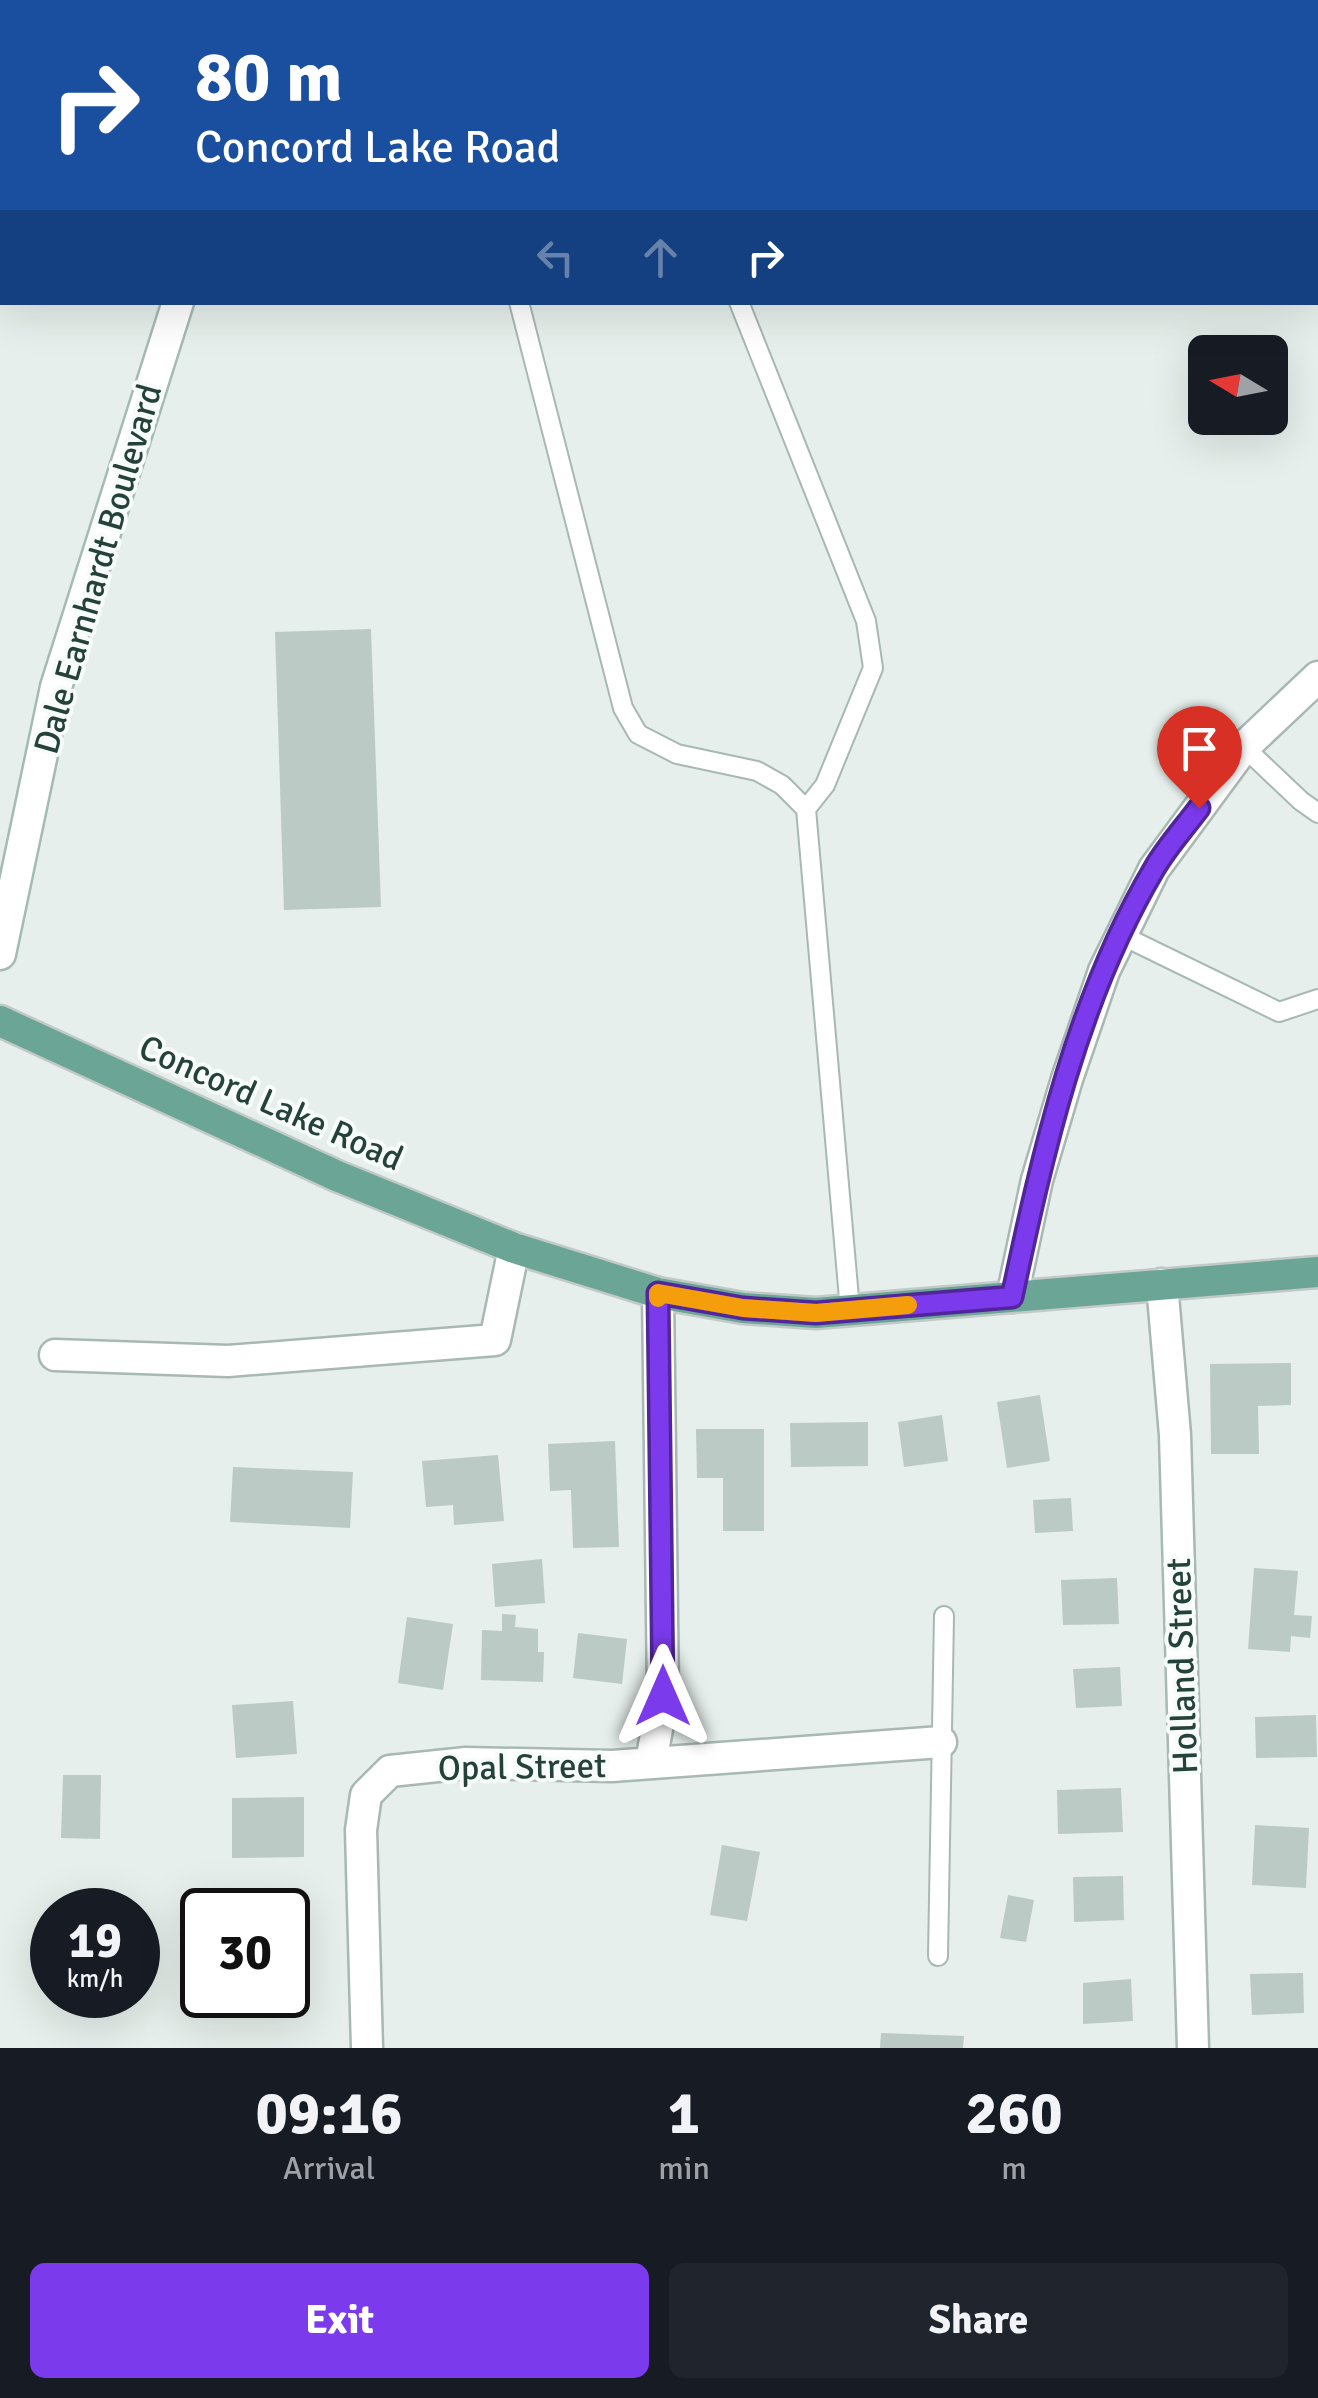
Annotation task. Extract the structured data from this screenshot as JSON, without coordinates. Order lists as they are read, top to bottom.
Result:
{
  "streets": {
    "main road": ["Concord Lake Road"],
    "street": ["Dale Earnhardt Boulevard", "Holland Street", "Opal Street"]
  },
  "crossings": [
    ["Concord Lake Road", "Holland Street"],
    ["Concord Lake Road", "Opal Street"]
  ],
  "north": "left",
  "page": {
    "turn": ["80 m", "Concord Lake Road"],
    "speed": "19 km/h",
    "limit": "30",
    "eta": [
      "09:16",
      "Arrival",
      "1",
      "min",
      "260",
      "m"
    ],
    "buttons": ["Exit", "Share"]
  }
}
